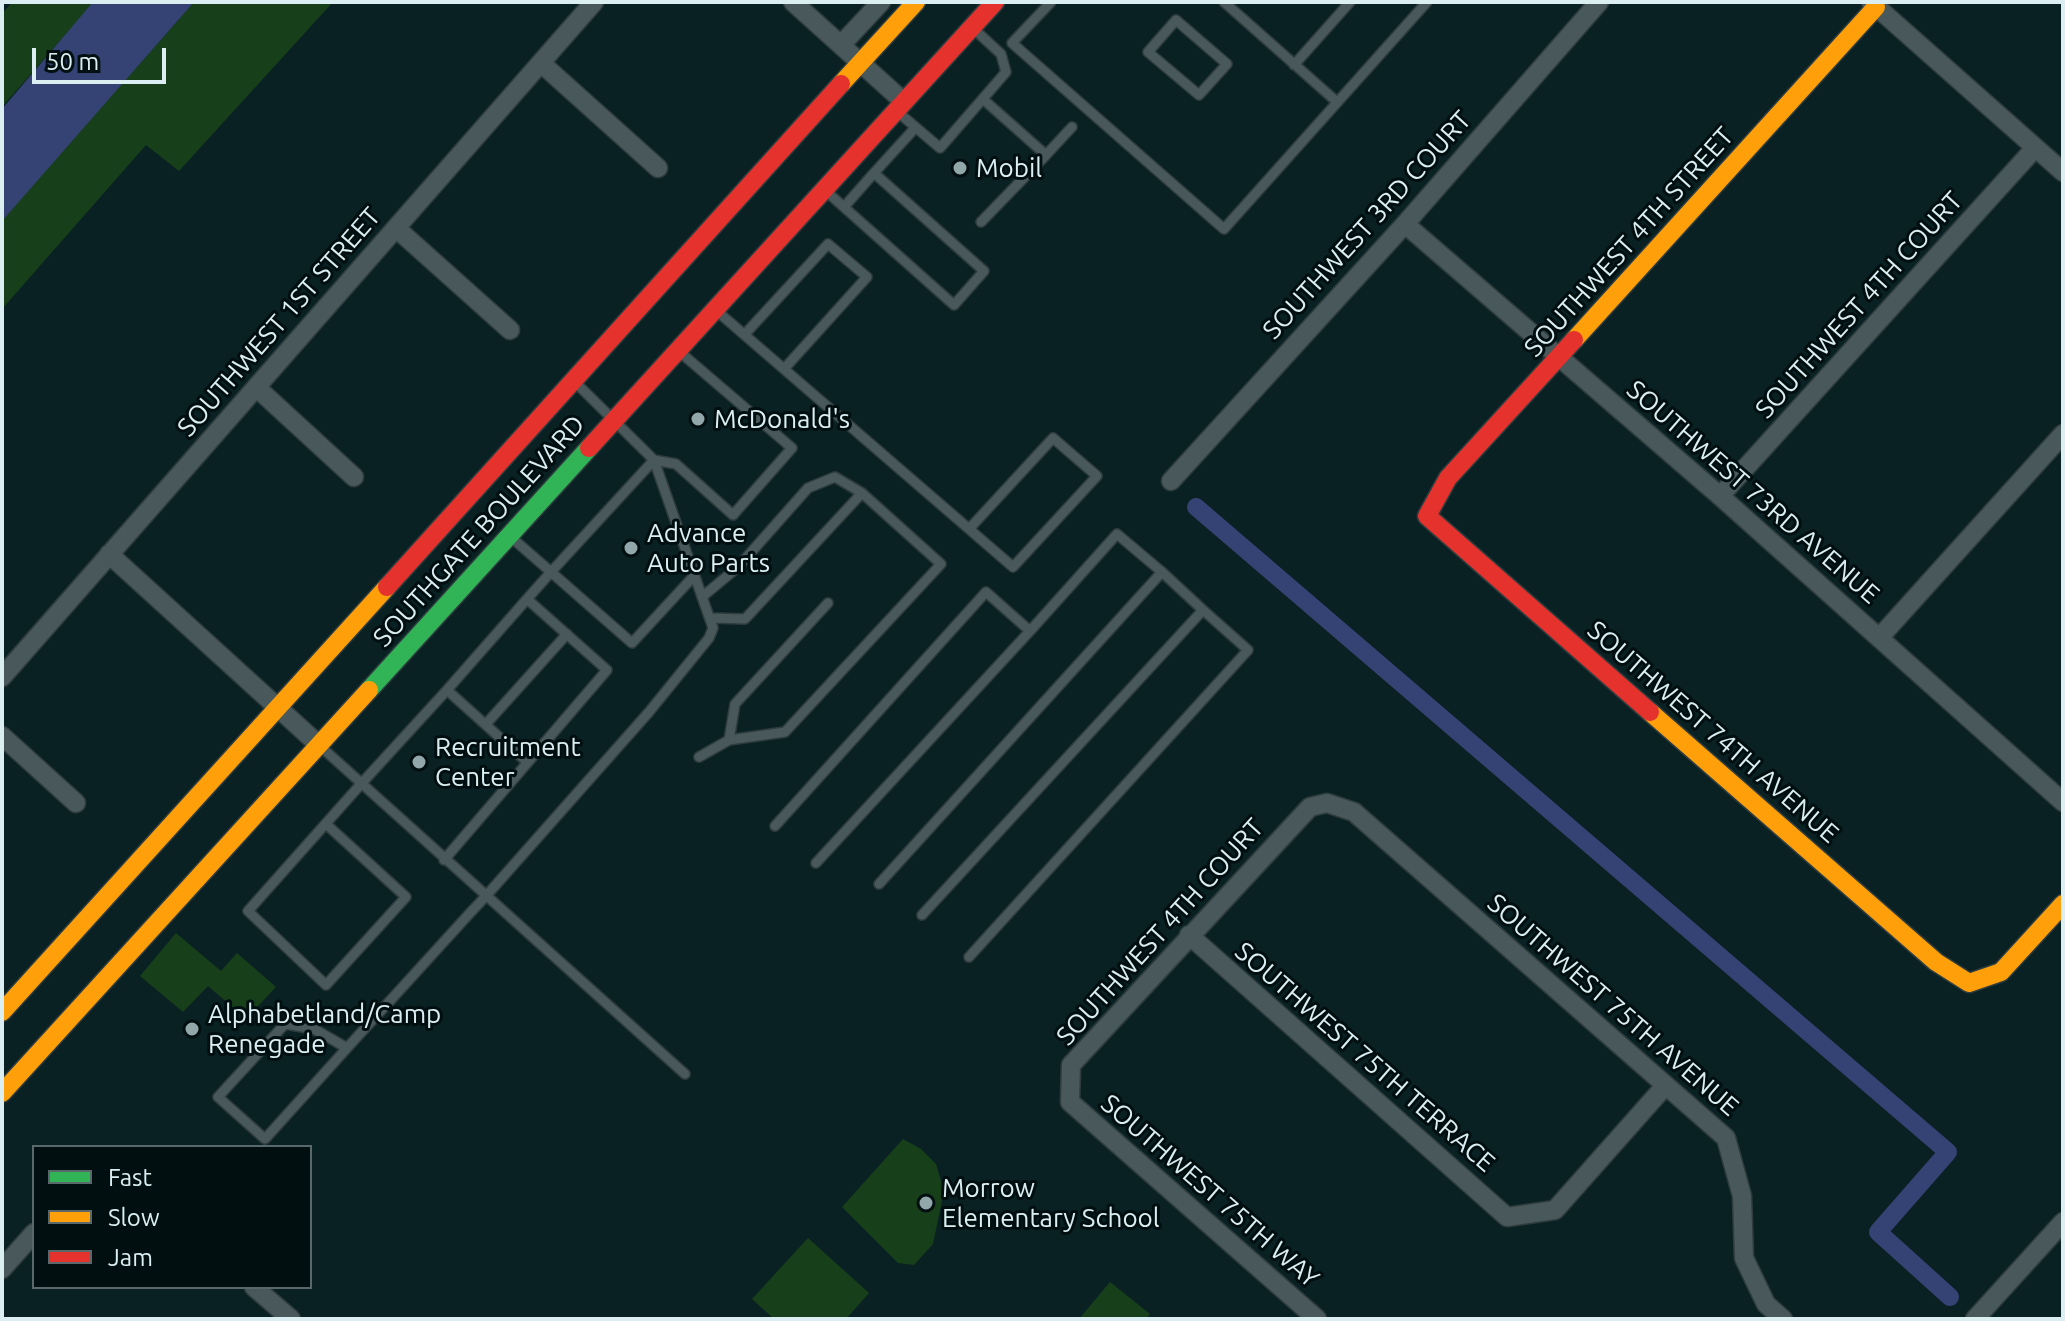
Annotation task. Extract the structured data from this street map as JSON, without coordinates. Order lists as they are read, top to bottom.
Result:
{
  "streets": {
    "main road": ["SOUTHWEST 4TH STREET", "SOUTHGATE BOULEVARD", "SOUTHWEST 74TH AVENUE"],
    "street": [
      "SOUTHWEST 3RD COURT",
      "SOUTHWEST 4TH COURT",
      "SOUTHWEST 1ST STREET",
      "SOUTHWEST 73RD AVENUE",
      "SOUTHWEST 75TH AVENUE",
      "SOUTHWEST 75TH TERRACE",
      "SOUTHWEST 75TH WAY"
    ]
  },
  "crossings": [
    ["SOUTHWEST 3RD COURT", "SOUTHWEST 73RD AVENUE"],
    ["SOUTHWEST 4TH STREET", "SOUTHWEST 73RD AVENUE"],
    ["SOUTHWEST 4TH STREET", "SOUTHWEST 74TH AVENUE"],
    ["SOUTHWEST 4TH COURT", "SOUTHWEST 73RD AVENUE"],
    ["SOUTHWEST 4TH COURT", "SOUTHWEST 75TH AVENUE"],
    ["SOUTHWEST 4TH COURT", "SOUTHWEST 75TH TERRACE"],
    ["SOUTHWEST 4TH COURT", "SOUTHWEST 75TH WAY"],
    ["SOUTHWEST 75TH AVENUE", "SOUTHWEST 75TH TERRACE"]
  ],
  "places": [
    "Mobil",
    "McDonald's",
    "Advance Auto Parts",
    "Recruitment Center",
    "Alphabetland/Camp Renegade",
    "Morrow Elementary School"
  ],
  "legend": ["Fast", "Slow", "Jam"],
  "scale_bar": "50 m"
}
